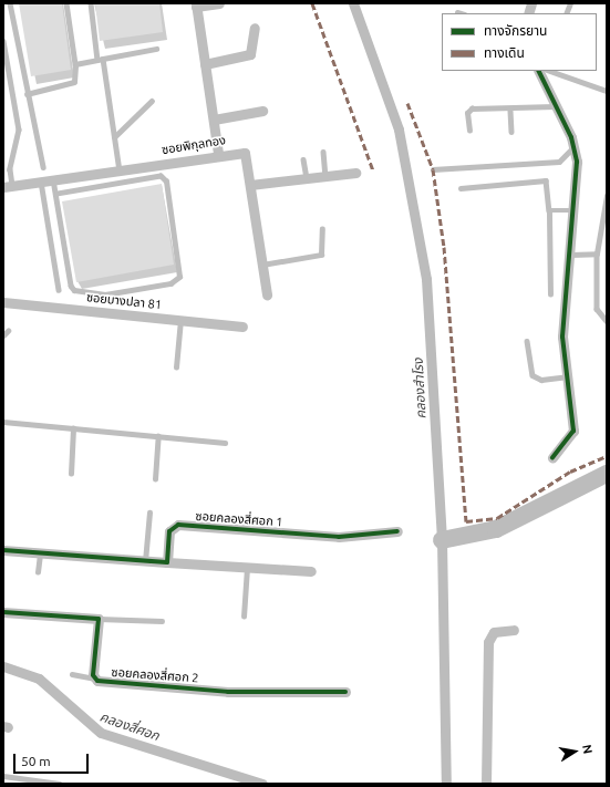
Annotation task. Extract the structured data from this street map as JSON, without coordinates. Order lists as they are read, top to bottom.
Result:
{
  "streets": {
    "street": [
      "ซอยพิกุลทอง",
      "ซอยบางปลา 81",
      "ซอยคลองสี่ศอก 1",
      "ซอยคลองสี่ศอก 2"
    ]
  },
  "water": ["คลองสำโรง", "คลองสี่ศอก"],
  "legend": ["ทางจักรยาน", "ทางเดิน"],
  "scale_bar": "50 m",
  "north": "right"
}
